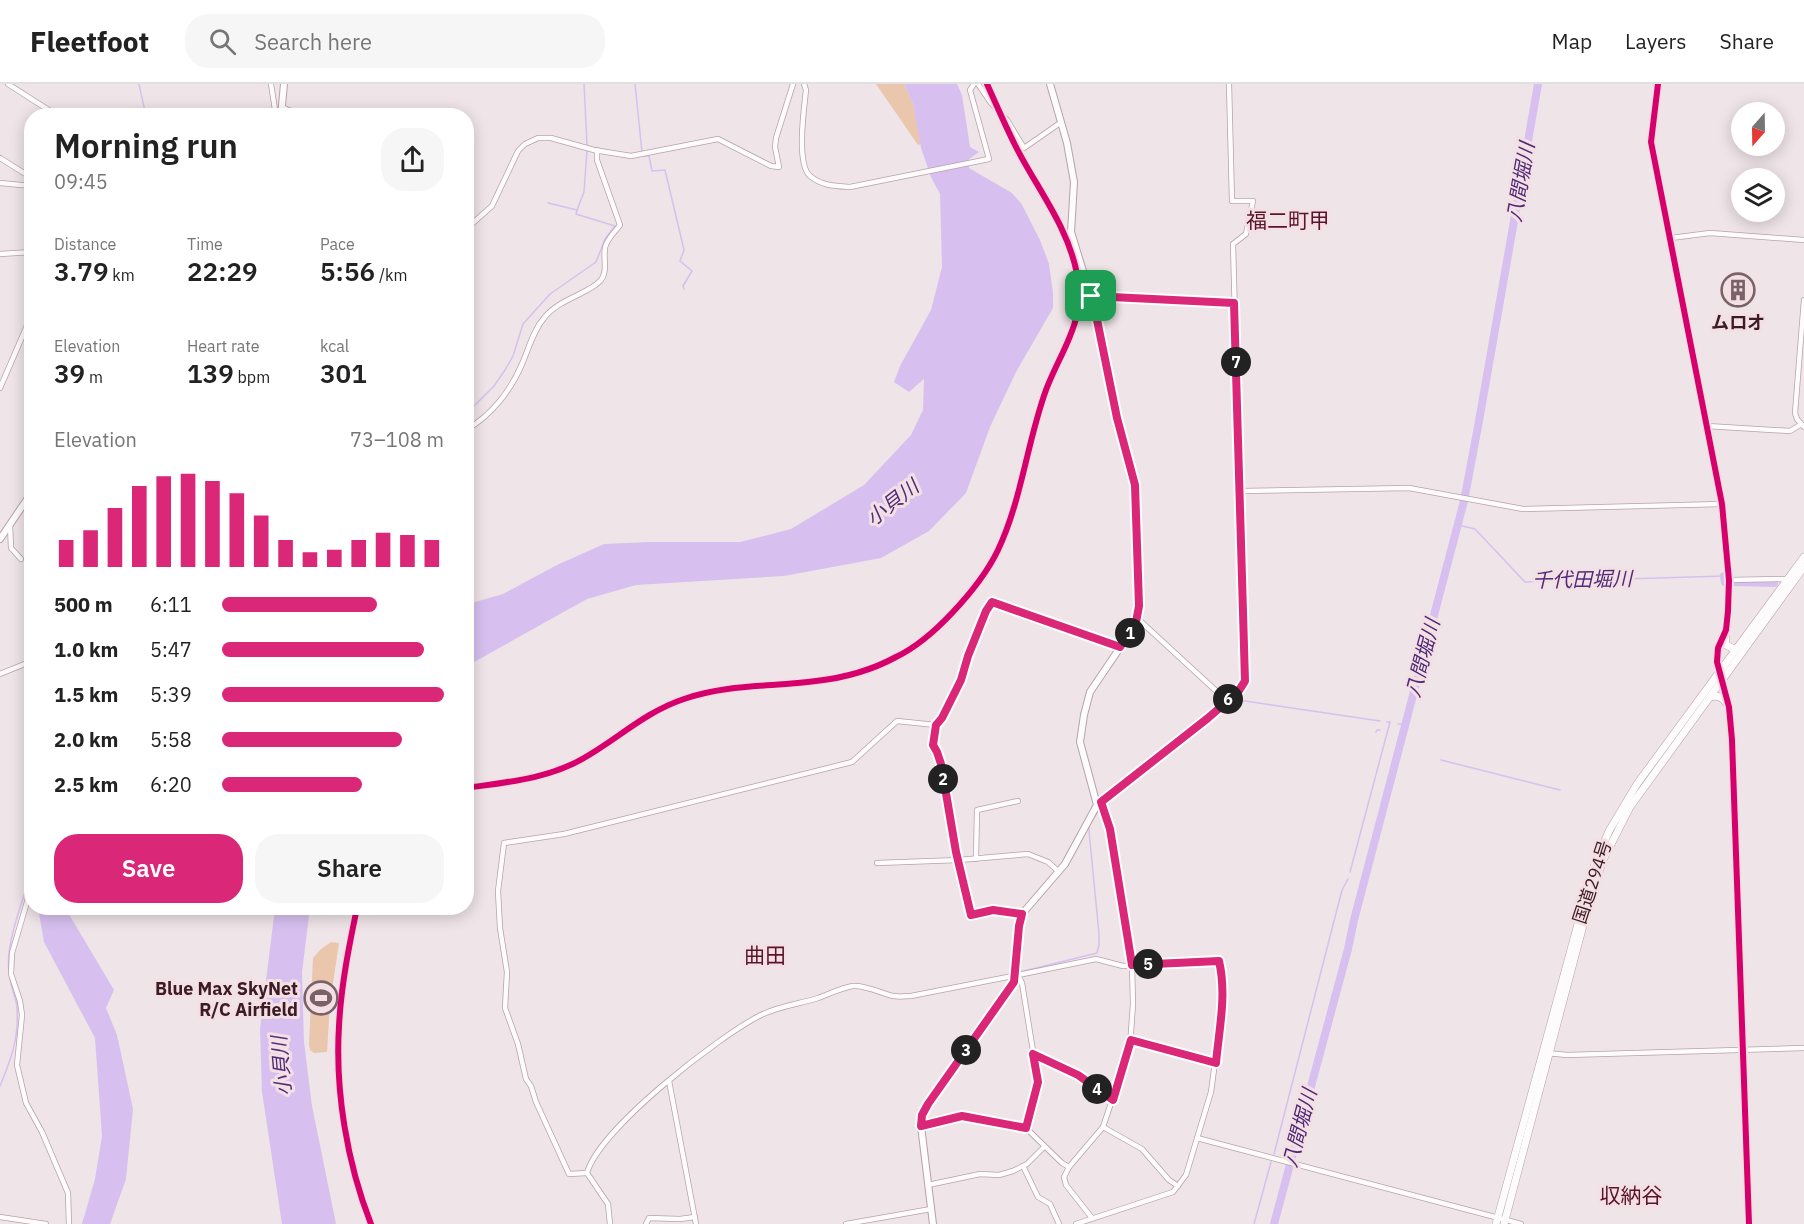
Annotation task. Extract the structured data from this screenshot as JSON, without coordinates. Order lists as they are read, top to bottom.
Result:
{
  "streets": {
    "highway": ["国道294号"]
  },
  "districts": ["福二町甲", "曲田", "収納谷"],
  "water": ["八間堀川", "小貝川", "千代田堀川"],
  "places": {
    "building": ["ムロオ"],
    "sports": ["Blue Max SkyNet R/C Airfield"]
  },
  "north": "bottom",
  "page": {
    "header": "Fleetfoot",
    "search": "Search here",
    "nav": ["Map", "Layers", "Share"],
    "heading": ["Morning run", "09:45"],
    "stats": [
      ["Distance", "3.79 km"],
      ["Time", "22:29"],
      ["Pace", "5:56 /km"],
      ["Elevation", "39 m"],
      ["Heart rate", "139 bpm"],
      ["kcal", "301"]
    ],
    "pins": [
      "7",
      "1",
      "6",
      "2",
      "5",
      "3",
      "4"
    ],
    "chart": ["Elevation", "73–108 m"],
    "list": [
      {
        "name": "500 m",
        "note": "6:11"
      },
      {
        "name": "1.0 km",
        "note": "5:47"
      },
      {
        "name": "1.5 km",
        "note": "5:39"
      },
      {
        "name": "2.0 km",
        "note": "5:58"
      },
      {
        "name": "2.5 km",
        "note": "6:20"
      }
    ],
    "buttons": ["Save", "Share"]
  }
}
